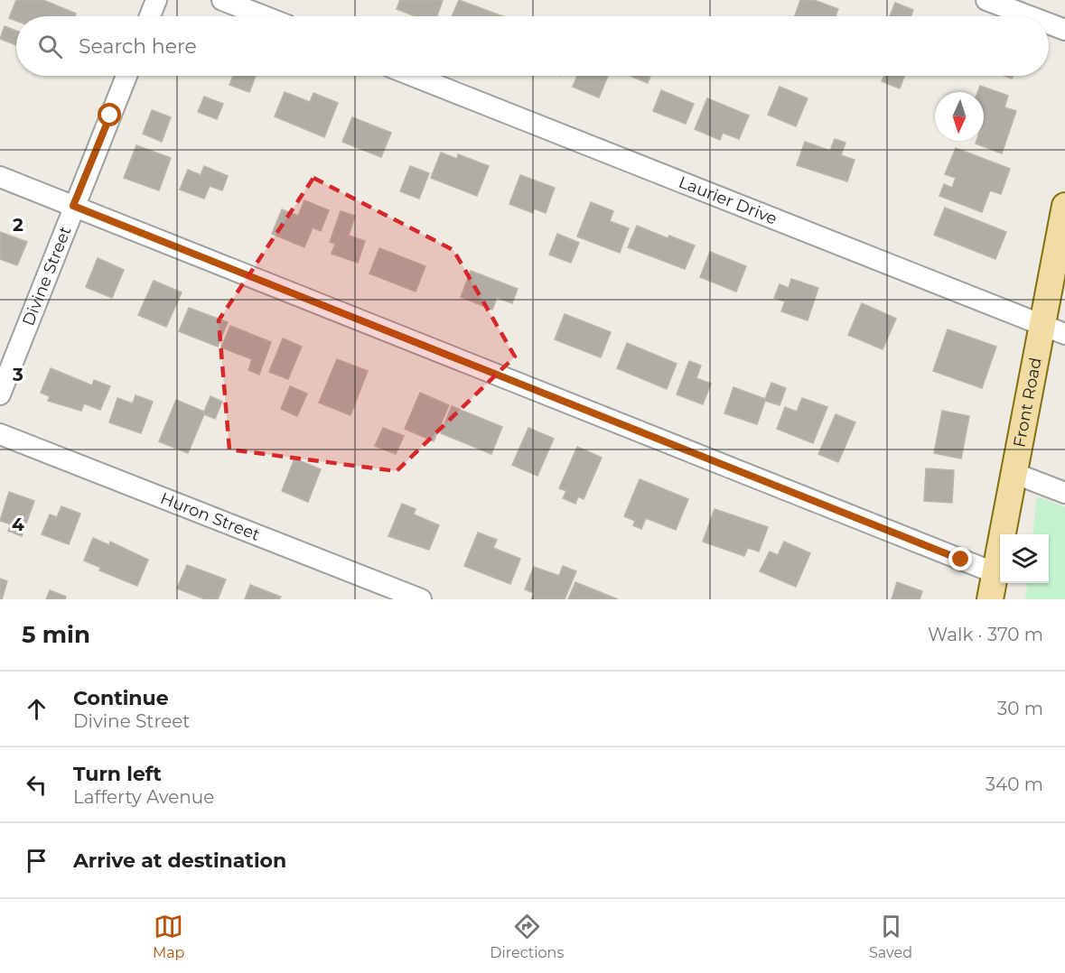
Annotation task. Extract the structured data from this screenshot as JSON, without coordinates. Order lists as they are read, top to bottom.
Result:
{
  "streets": {
    "main road": ["Front Road"],
    "street": ["Laurier Drive", "Divine Street", "Huron Street"]
  },
  "crossings": [
    ["Laurier Drive", "Front Road"]
  ],
  "north": "bottom",
  "page": {
    "search": "Search here",
    "heading": ["5 min", "Walk · 370 m"],
    "list": [
      ["Continue", "Divine Street", "30 m"],
      ["Turn left", "Lafferty Avenue", "340 m"],
      "Arrive at destination"
    ],
    "nav": ["Map", "Directions", "Saved"]
  },
  "grid": {
    "rows": ["2", "3", "4"]
  }
}
